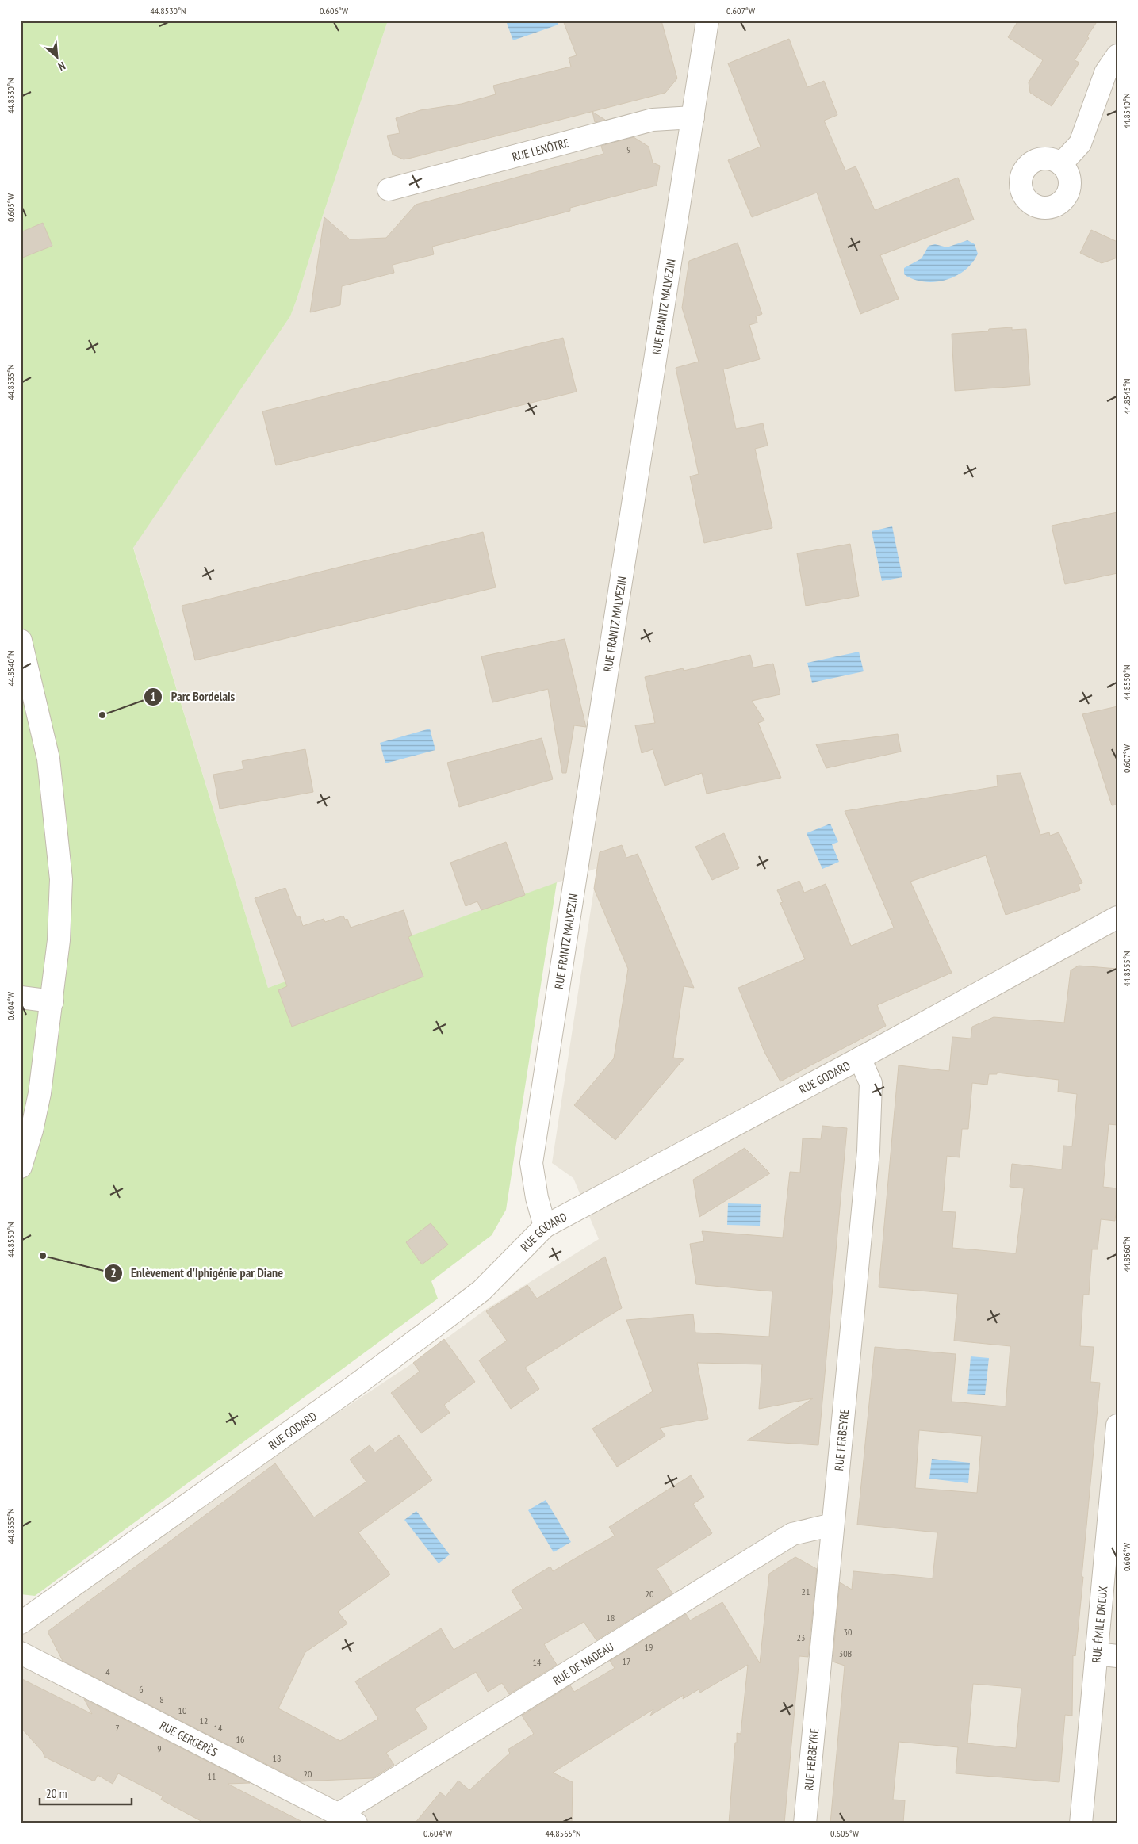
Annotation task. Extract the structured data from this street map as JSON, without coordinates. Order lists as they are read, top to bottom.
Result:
{
  "streets": {
    "street": [
      "RUE LENÔTRE",
      "RUE FRANTZ MALVEZIN",
      "RUE GODARD",
      "RUE FERBEYRE",
      "RUE ÉMILE DREUX",
      "RUE DE NADEAU",
      "RUE GERGERÈS"
    ]
  },
  "crossings": [
    ["RUE LENÔTRE", "RUE FRANTZ MALVEZIN"],
    ["RUE FRANTZ MALVEZIN", "RUE GODARD"],
    ["RUE GODARD", "RUE FERBEYRE"],
    ["RUE FERBEYRE", "RUE DE NADEAU"],
    ["RUE DE NADEAU", "RUE GERGERÈS"]
  ],
  "places": ["Parc Bordelais", "Enlèvement d'Iphigénie par Diane"],
  "house_numbers": [
    "9",
    "21",
    "20",
    "18",
    "30",
    "23",
    "19",
    "30B",
    "17",
    "14",
    "4",
    "6",
    "8",
    "10",
    "12",
    "7",
    "14",
    "16",
    "9",
    "18",
    "20",
    "11"
  ],
  "scale_bar": "20 m",
  "north": "bottom right",
  "coordinates": [
    "44.8530°N",
    "0.606°W",
    "0.607°W",
    "44.8540°N",
    "0.605°W",
    "44.8535°N",
    "44.8545°N",
    "44.8550°N",
    "44.8555°N",
    "0.604°W",
    "44.8560°N",
    "44.8565°N"
  ]
}
